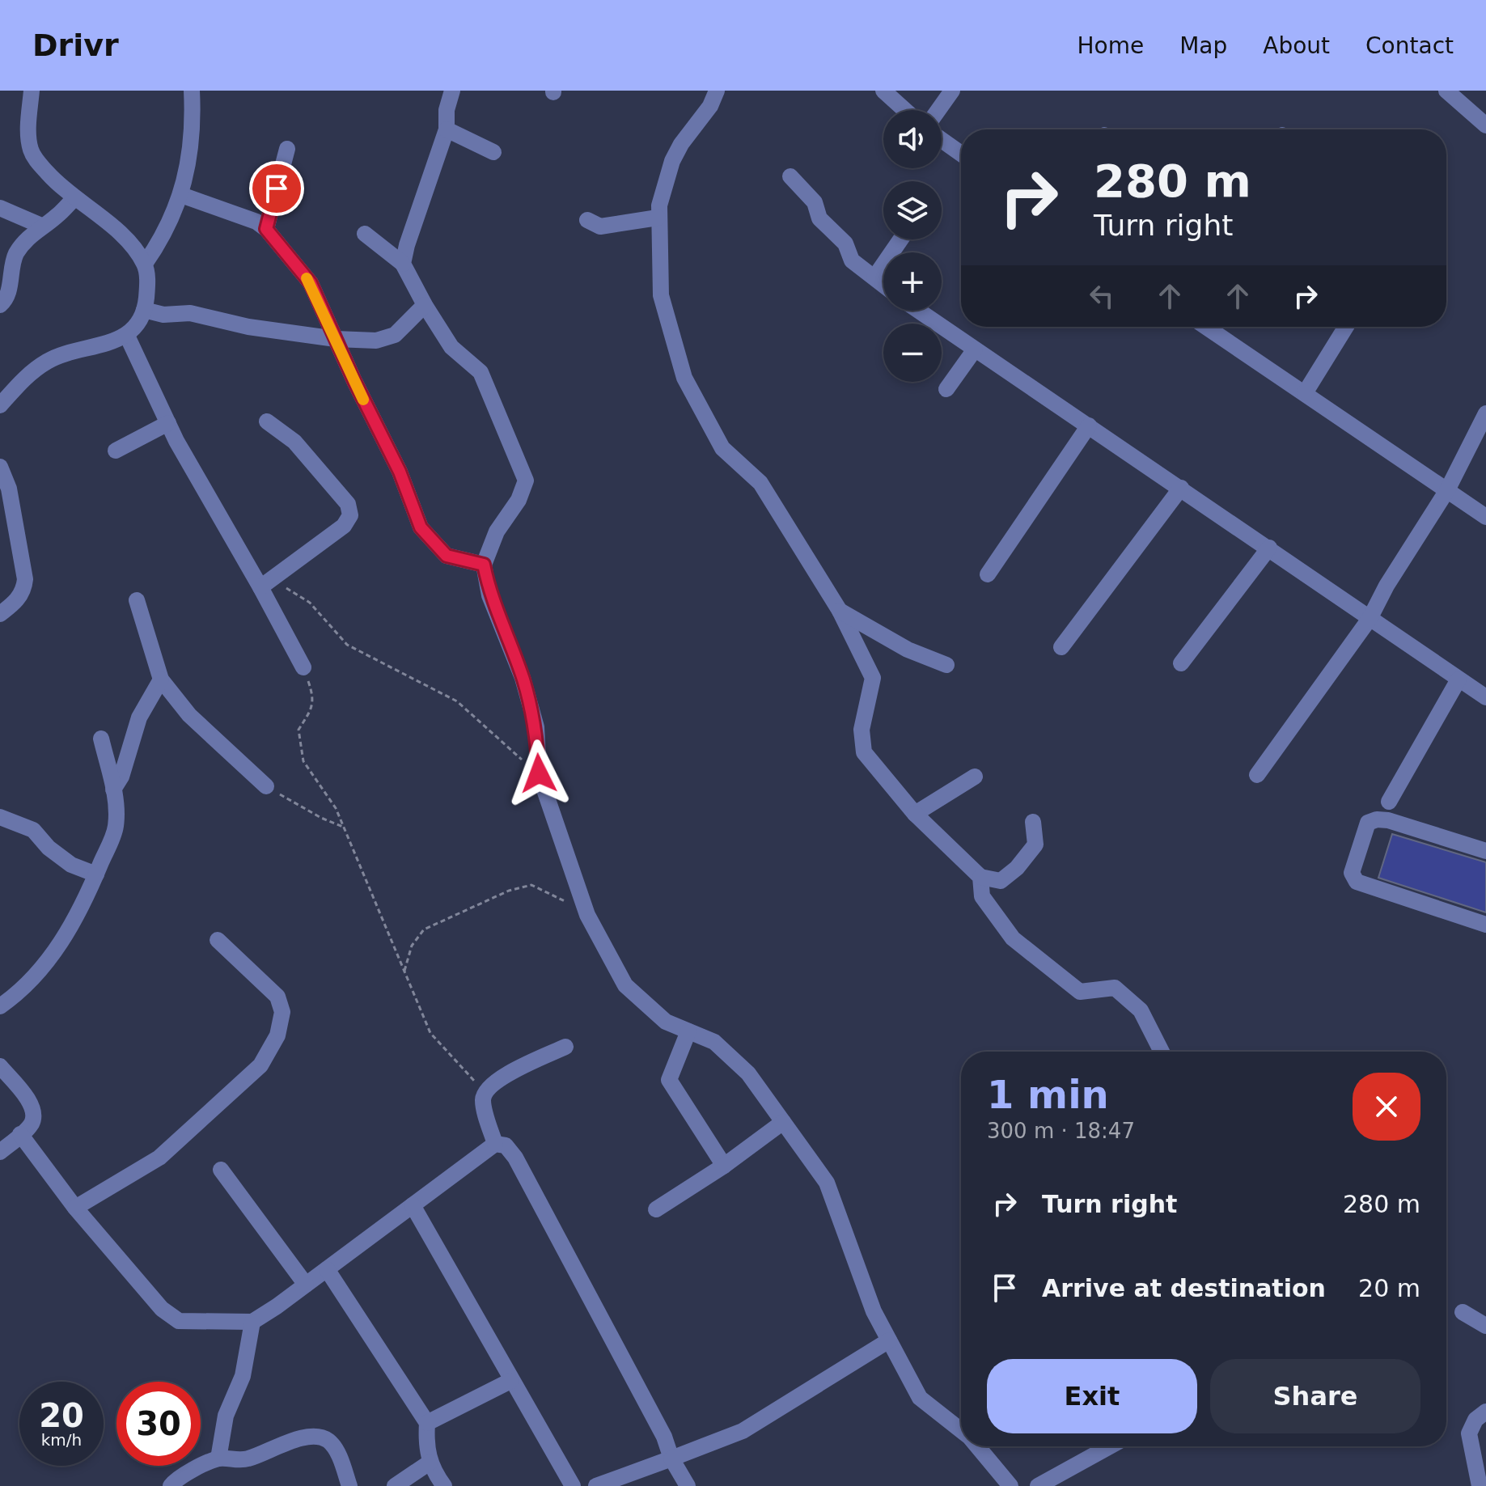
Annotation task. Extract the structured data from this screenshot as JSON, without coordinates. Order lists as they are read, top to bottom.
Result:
{
  "page": {
    "header": "Drivr",
    "nav": [
      "Home",
      "Map",
      "About",
      "Contact"
    ],
    "map_buttons": ["+", "−"],
    "turn": ["280 m", "Turn right"],
    "heading": ["1 min", "300 m · 18:47"],
    "list": [
      {
        "name": "Turn right",
        "value": "280 m"
      },
      {
        "name": "Arrive at destination",
        "value": "20 m"
      }
    ],
    "buttons": ["Exit", "Share"],
    "speed": "20 km/h",
    "limit": "30"
  }
}
